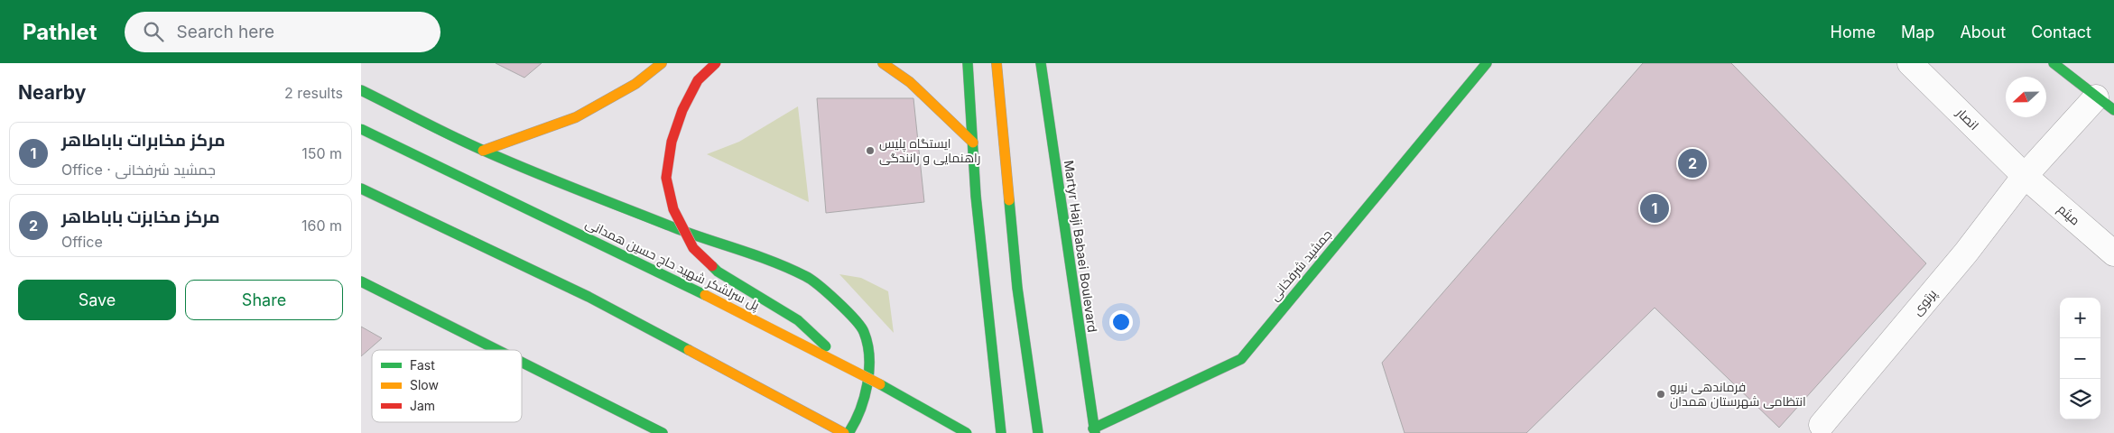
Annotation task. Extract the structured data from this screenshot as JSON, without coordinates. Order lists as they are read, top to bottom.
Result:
{
  "streets": {
    "main road": ["Martyr Haji Babaei Boulevard", "پل سرلشکر شهید حاج حسین همدانی", "جمشید شرفخانی"],
    "street": ["انصار", "میثم", "پرتوی"]
  },
  "crossings": [
    ["انصار", "میثم"],
    ["انصار", "پرتوی"],
    ["میثم", "پرتوی"],
    ["Martyr Haji Babaei Boulevard", "جمشید شرفخانی"]
  ],
  "places": ["ایستگاه پلیس راهنمایی و رانندگی", "فرماندهی نیرو انتظامی شهرستان همدان"],
  "legend": ["Fast", "Slow", "Jam"],
  "north": "left",
  "page": {
    "header": "Pathlet",
    "search": "Search here",
    "nav": [
      "Home",
      "Map",
      "About",
      "Contact"
    ],
    "heading": ["Nearby", "2 results"],
    "list": [
      {
        "mark": "1",
        "name": "مرکز مخابرات باباطاهر",
        "note": "Office · جمشید شرفخانی",
        "value": "150 m"
      },
      {
        "mark": "2",
        "name": "مرکز مخابزت باباطاهر",
        "note": "Office",
        "value": "160 m"
      }
    ],
    "pins": ["2", "1"],
    "buttons": ["Save", "Share"],
    "map_buttons": ["+", "−"]
  }
}
